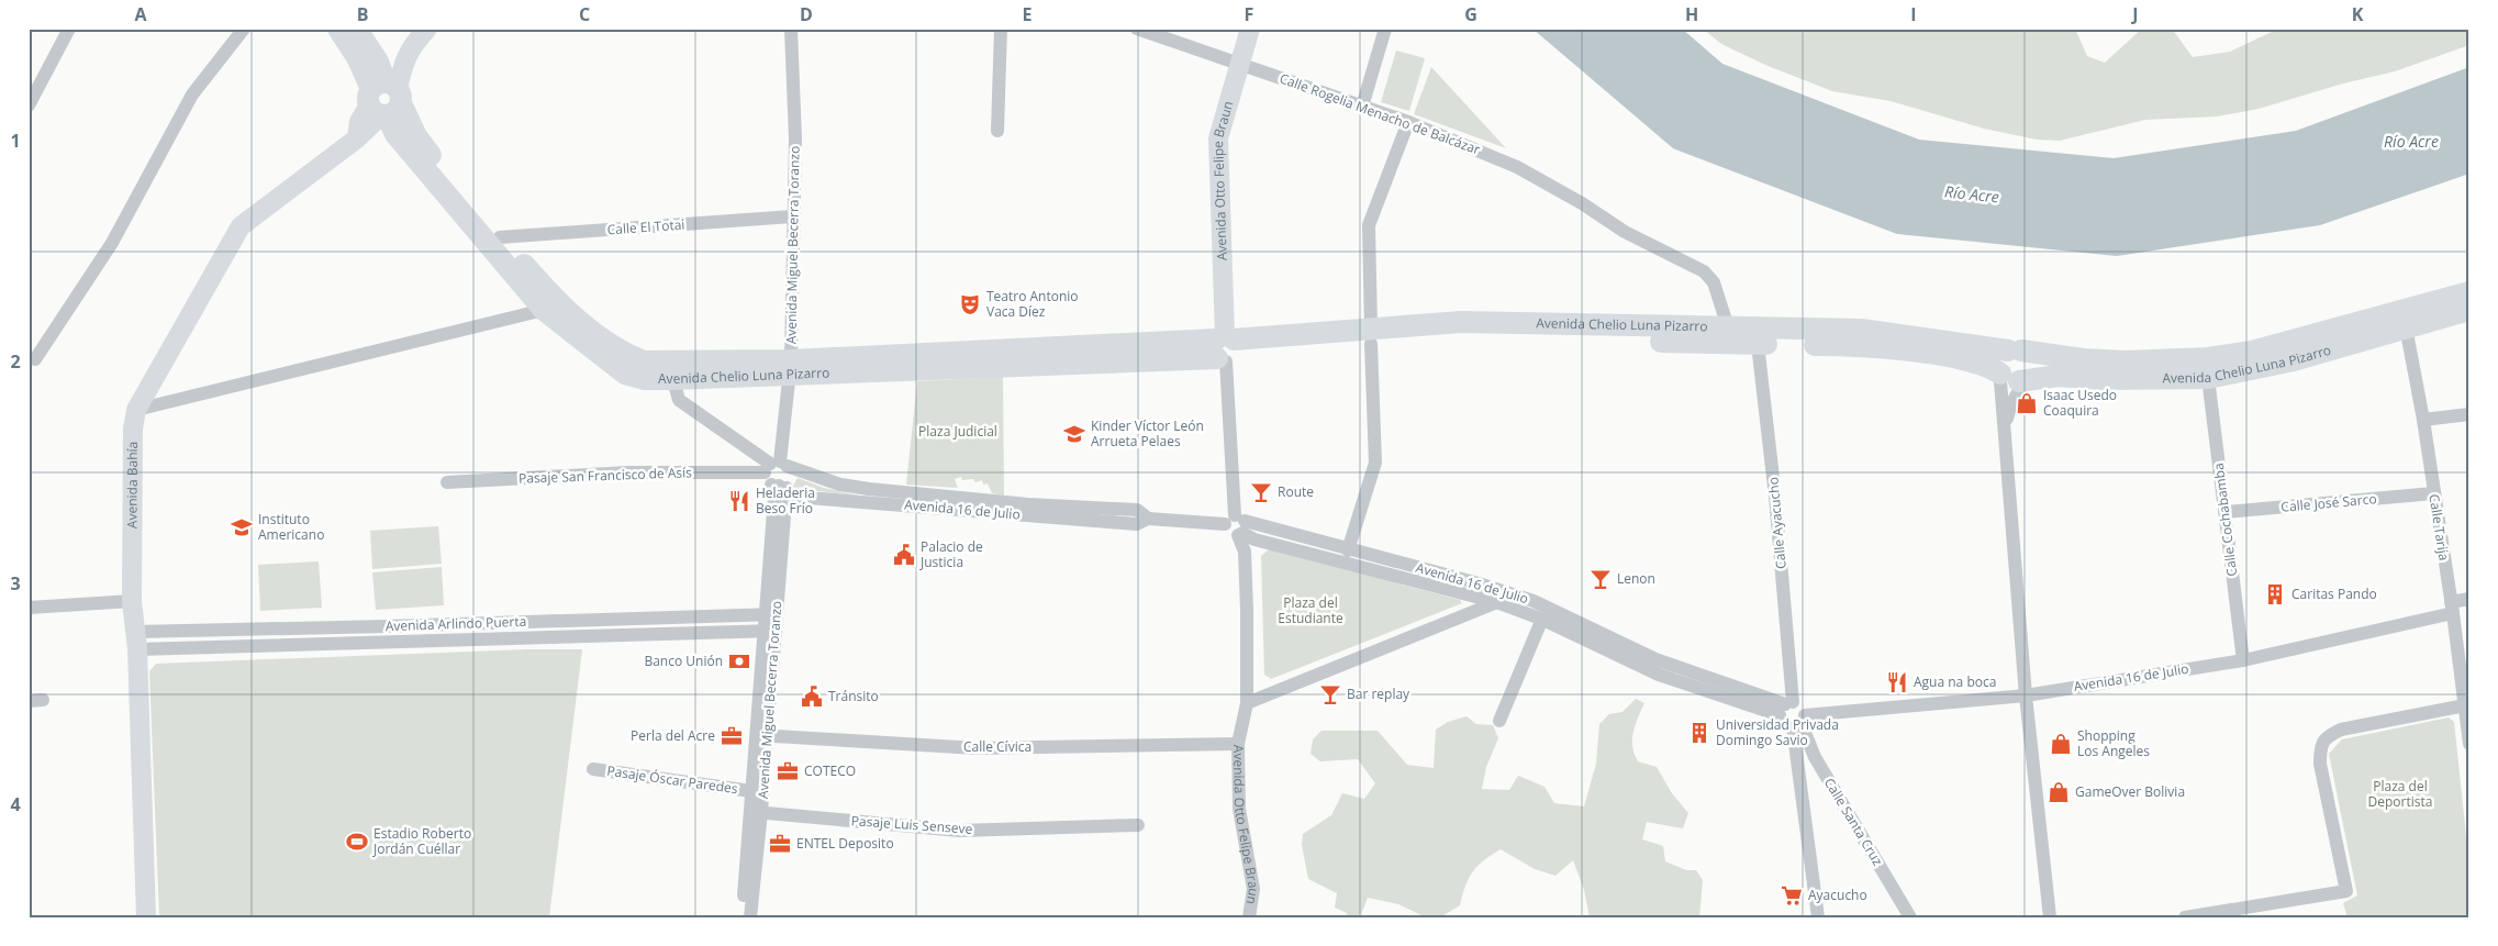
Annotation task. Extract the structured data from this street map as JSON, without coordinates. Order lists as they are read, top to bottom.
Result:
{
  "streets": {
    "main road": ["Avenida Chelio Luna Pizarro"],
    "street": [
      "Calle Rogelia Menacho de Balcázar",
      "Avenida Otto Felipe Braun",
      "Calle El Totai",
      "Avenida Miguel Becerra Toranzo",
      "Pasaje San Francisco de Asís",
      "Avenida Bahía",
      "Calle José Sarco",
      "Avenida 16 de Julio",
      "Calle Cochabamba",
      "Calle Ayacucho",
      "Calle Tarija",
      "Avenida Arlindo Puerta",
      "Calle Cívica",
      "Pasaje Óscar Paredes",
      "Calle Santa Cruz",
      "Pasaje Luis Senseve"
    ]
  },
  "crossings": [
    ["Calle Rogelia Menacho de Balcázar", "Avenida Otto Felipe Braun"],
    ["Calle Rogelia Menacho de Balcázar", "Avenida Chelio Luna Pizarro"],
    ["Avenida Otto Felipe Braun", "Avenida Chelio Luna Pizarro"],
    ["Avenida Otto Felipe Braun", "Avenida 16 de Julio"],
    ["Avenida Otto Felipe Braun", "Calle Cívica"],
    ["Calle El Totai", "Avenida Miguel Becerra Toranzo"],
    ["Calle El Totai", "Avenida Chelio Luna Pizarro"],
    ["Avenida Miguel Becerra Toranzo", "Avenida Chelio Luna Pizarro"],
    ["Avenida Miguel Becerra Toranzo", "Pasaje San Francisco de Asís"],
    ["Avenida Miguel Becerra Toranzo", "Avenida 16 de Julio"],
    ["Avenida Miguel Becerra Toranzo", "Avenida Arlindo Puerta"],
    ["Avenida Miguel Becerra Toranzo", "Calle Cívica"],
    ["Avenida Miguel Becerra Toranzo", "Pasaje Óscar Paredes"],
    ["Avenida Miguel Becerra Toranzo", "Pasaje Luis Senseve"],
    ["Avenida Chelio Luna Pizarro", "Avenida Bahía"],
    ["Avenida Chelio Luna Pizarro", "Avenida 16 de Julio"],
    ["Avenida Chelio Luna Pizarro", "Calle Cochabamba"],
    ["Avenida Chelio Luna Pizarro", "Calle Ayacucho"],
    ["Avenida Chelio Luna Pizarro", "Calle Tarija"],
    ["Pasaje San Francisco de Asís", "Avenida 16 de Julio"],
    ["Avenida Bahía", "Avenida Arlindo Puerta"],
    ["Calle José Sarco", "Calle Cochabamba"],
    ["Calle José Sarco", "Calle Tarija"],
    ["Avenida 16 de Julio", "Calle Cochabamba"],
    ["Avenida 16 de Julio", "Calle Ayacucho"],
    ["Avenida 16 de Julio", "Calle Tarija"],
    ["Avenida 16 de Julio", "Calle Santa Cruz"]
  ],
  "water": ["Río Acre"],
  "parks": ["Plaza Judicial", "Plaza del Estudiante", "Plaza del Deportista"],
  "places": {
    "theatre": ["Teatro Antonio Vaca Díez"],
    "shop": ["Isaac Usedo Coaquira", "Shopping Los Angeles", "GameOver Bolivia"],
    "school or university": ["Kinder Víctor León Arrueta Pelaes", "Instituto Americano"],
    "bar": ["Route", "Lenon", "Bar replay"],
    "restaurant": ["Heladeria Beso Frío", "Agua na boca"],
    "public building": ["Palacio de Justicia", "Tránsito"],
    "building": ["Caritas Pando", "Universidad Privada Domingo Savio"],
    "bank": ["Banco Unión"],
    "office": ["Perla del Acre", "COTECO", "ENTEL Deposito"],
    "sports": ["Estadio Roberto Jordán Cuéllar"],
    "supermarket": ["Ayacucho"]
  },
  "grid": {
    "columns": [
      "A",
      "B",
      "C",
      "D",
      "E",
      "F",
      "G",
      "H",
      "I",
      "J",
      "K"
    ],
    "rows": [
      "1",
      "2",
      "3",
      "4"
    ]
  }
}
